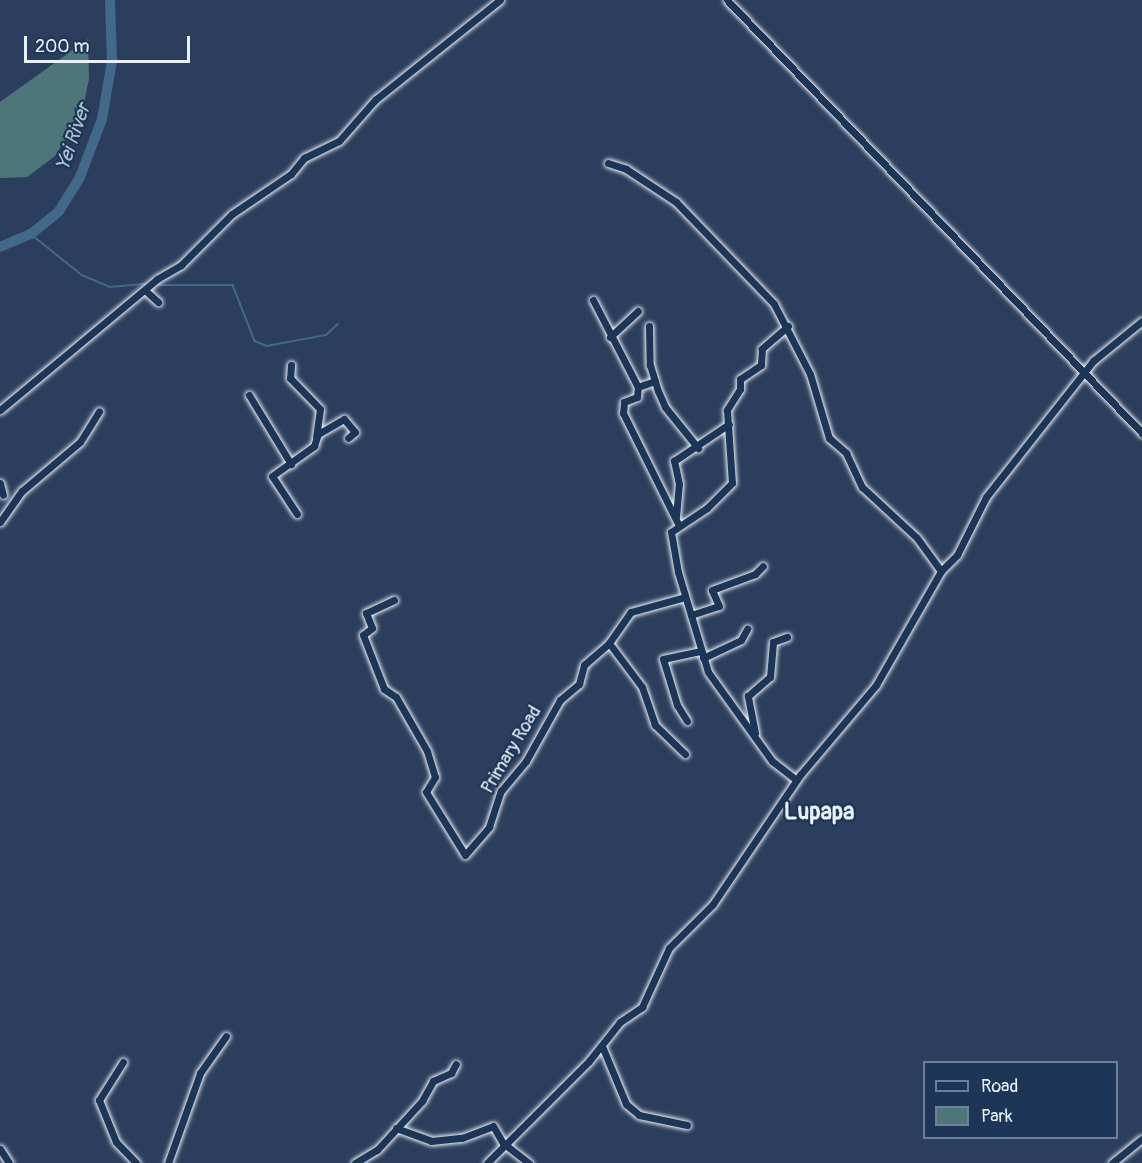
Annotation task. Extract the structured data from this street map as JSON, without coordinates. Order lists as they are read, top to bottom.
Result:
{
  "streets": {
    "street": ["Primary Road"]
  },
  "districts": ["Lupapa"],
  "water": ["Yei River"],
  "legend": ["Road", "Park"],
  "scale_bar": "200 m"
}
